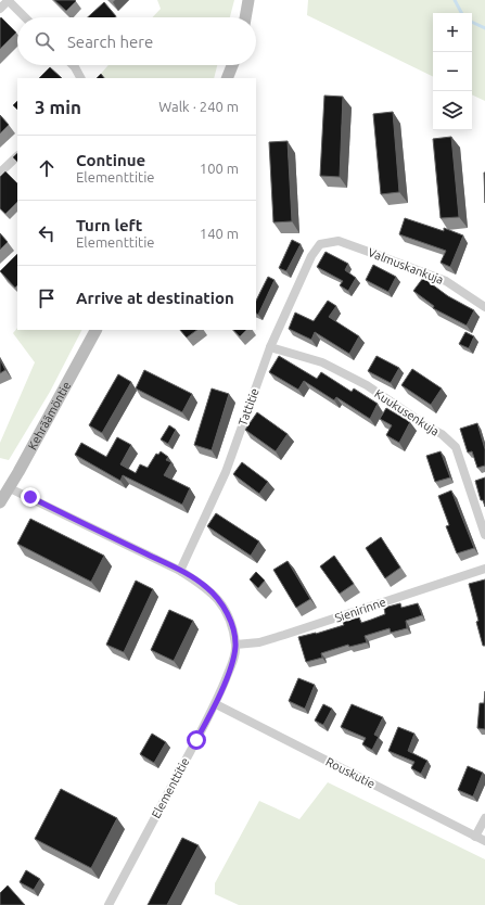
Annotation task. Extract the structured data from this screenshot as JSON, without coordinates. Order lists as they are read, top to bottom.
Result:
{
  "streets": {
    "street": [
      "Valmuskankuja",
      "Tattitie",
      "Kuukusenkuja",
      "Kehräämöntie",
      "Sienirinne",
      "Rouskutie",
      "Elementtitie"
    ]
  },
  "crossings": [
    ["Valmuskankuja", "Tattitie"],
    ["Tattitie", "Kuukusenkuja"],
    ["Tattitie", "Elementtitie"],
    ["Kehräämöntie", "Elementtitie"],
    ["Sienirinne", "Elementtitie"],
    ["Rouskutie", "Elementtitie"]
  ],
  "page": {
    "map_buttons": ["+", "−"],
    "search": "Search here",
    "heading": ["3 min", "Walk · 240 m"],
    "list": [
      ["Continue", "Elementtitie", "100 m"],
      ["Turn left", "Elementtitie", "140 m"],
      "Arrive at destination"
    ]
  }
}
